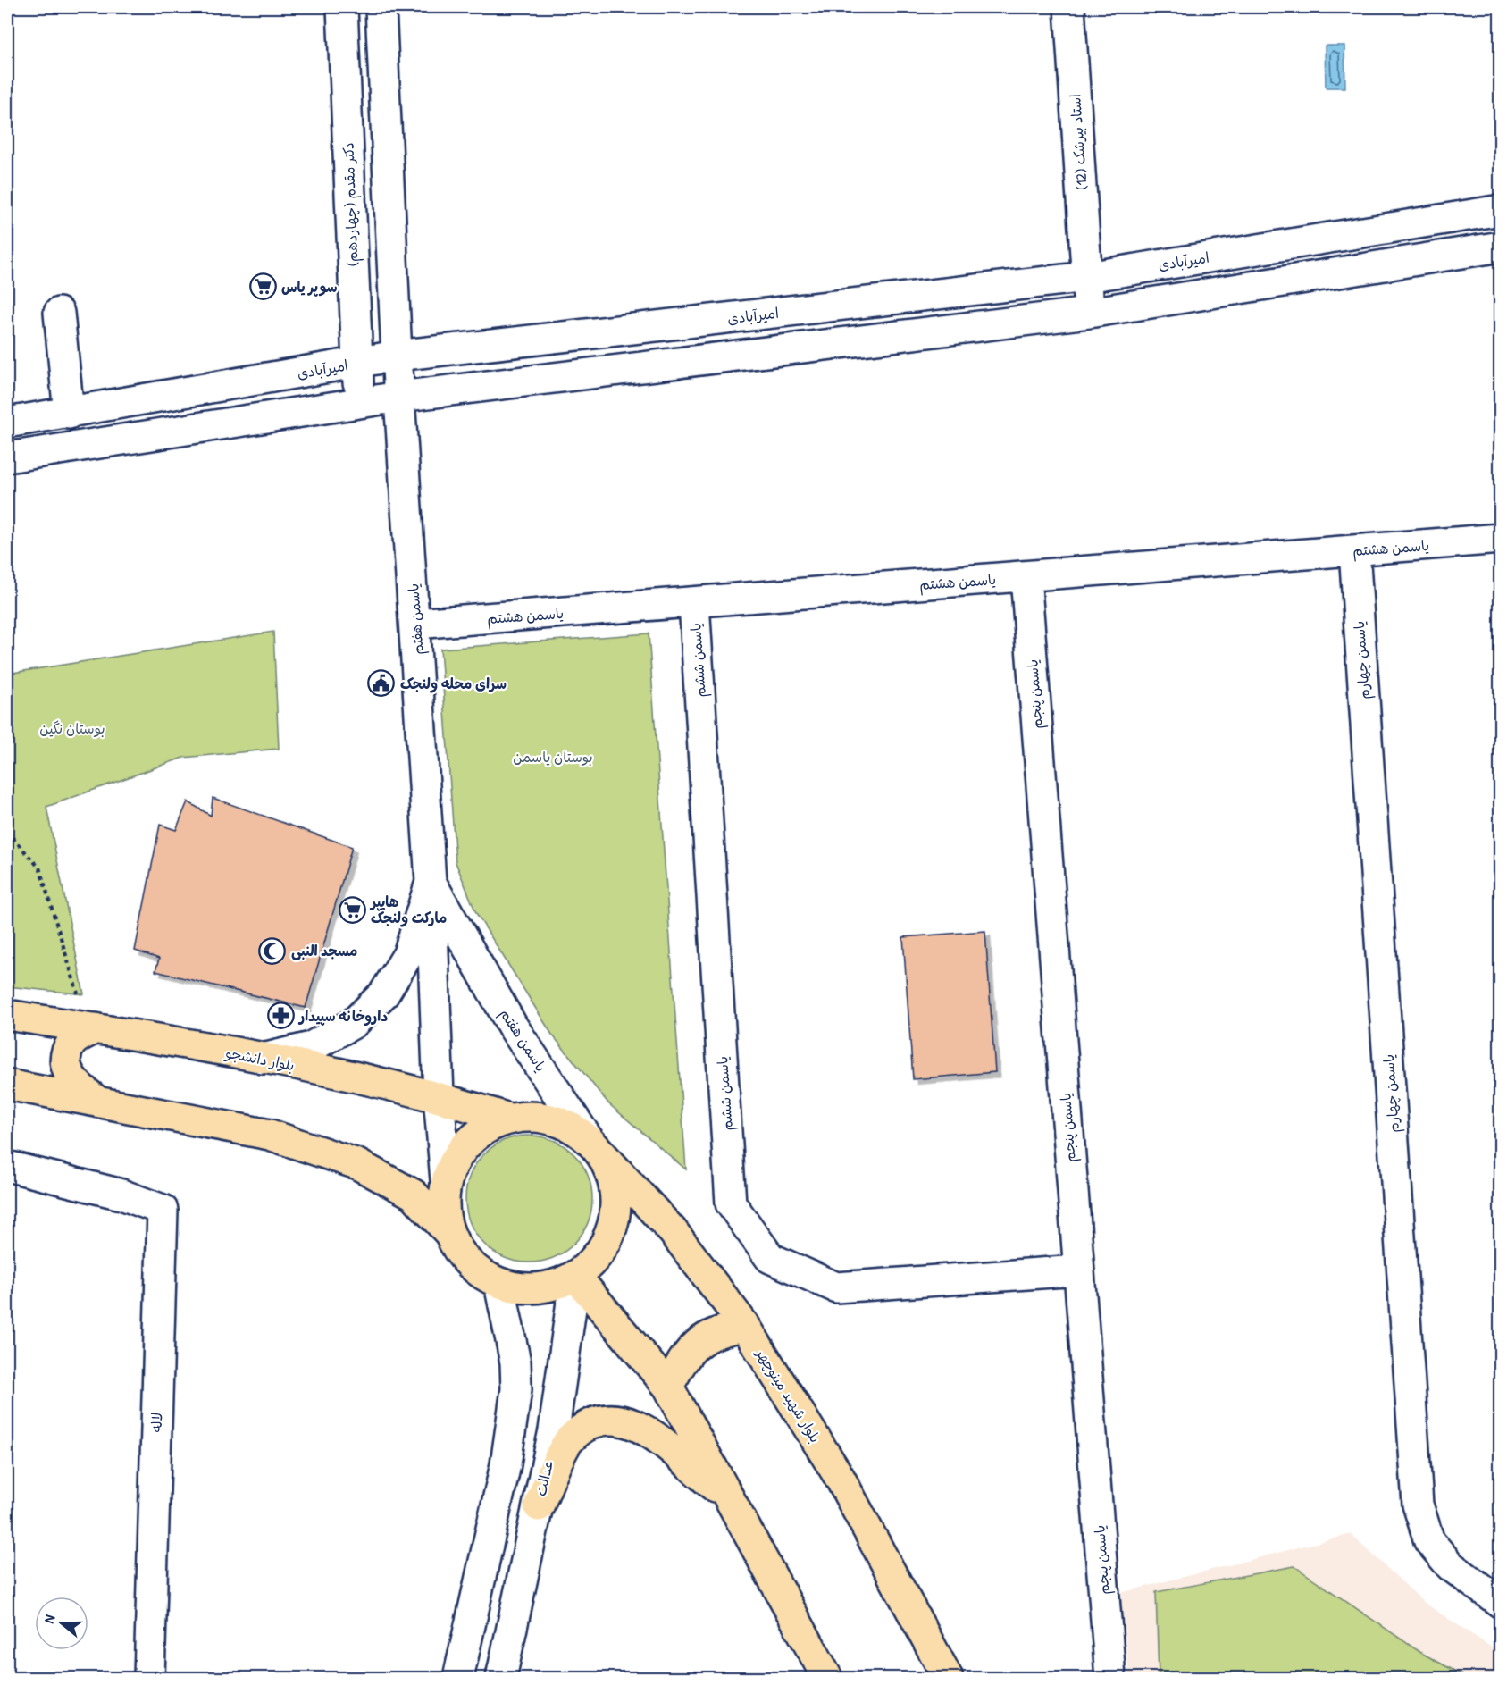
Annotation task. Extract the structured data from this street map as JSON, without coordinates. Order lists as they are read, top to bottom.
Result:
{
  "streets": {
    "main road": ["بلوار دانشجو", "بلوار شهید مینوچهر"],
    "street": [
      "استاد بیرشک (12)",
      "دکتر مقدم (چهاردهم)",
      "امیرآبادی",
      "یاسمن هشتم",
      "یاسمن هفتم",
      "یاسمن ششم",
      "یاسمن چهارم",
      "یاسمن پنجم",
      "لاله",
      "عدالت"
    ]
  },
  "crossings": [
    ["استاد بیرشک (12)", "امیرآبادی"],
    ["دکتر مقدم (چهاردهم)", "امیرآبادی"],
    ["امیرآبادی", "یاسمن هفتم"],
    ["یاسمن هشتم", "یاسمن هفتم"],
    ["یاسمن هشتم", "یاسمن ششم"],
    ["یاسمن هشتم", "یاسمن چهارم"],
    ["یاسمن هشتم", "یاسمن پنجم"],
    ["یاسمن هفتم", "بلوار دانشجو"],
    ["یاسمن هفتم", "بلوار شهید مینوچهر"],
    ["یاسمن هفتم", "عدالت"],
    ["یاسمن ششم", "یاسمن پنجم"],
    ["بلوار دانشجو", "بلوار شهید مینوچهر"],
    ["بلوار دانشجو", "عدالت"],
    ["بلوار شهید مینوچهر", "عدالت"]
  ],
  "parks": ["بوستان نگین", "بوستان یاسمن"],
  "places": {
    "supermarket": ["سوپر یاس", "هایپر مارکت ولنجک"],
    "public building": ["سرای محله ولنجک"],
    "mosque": ["مسجد النبی"],
    "pharmacy": ["داروخانه سپیدار"]
  },
  "north": "left"
}
